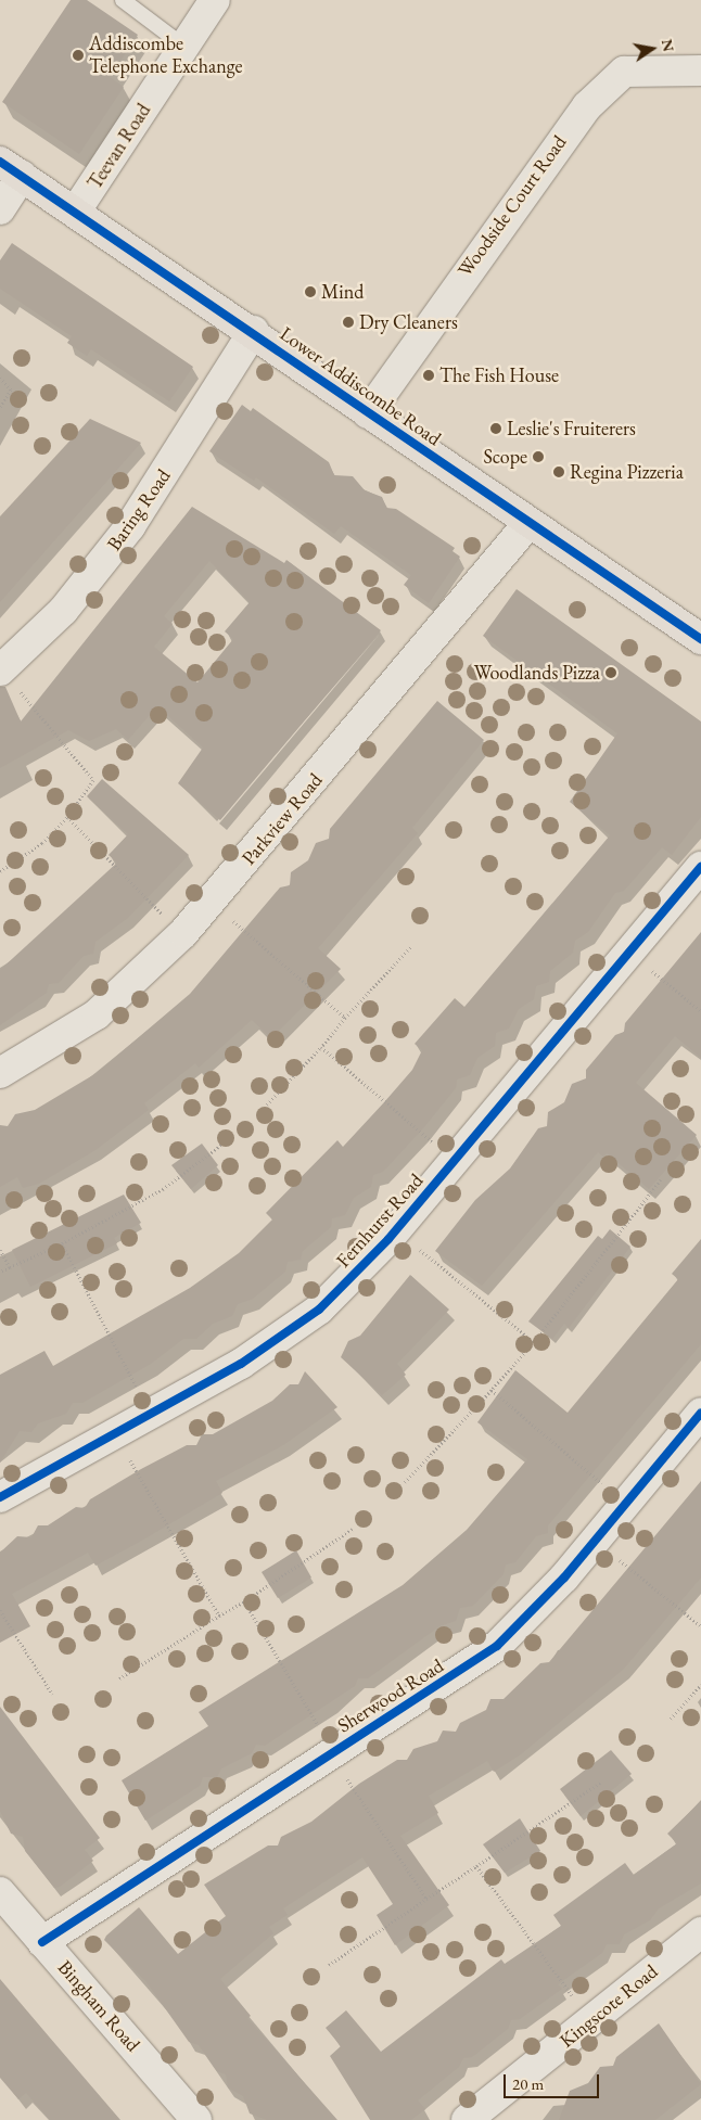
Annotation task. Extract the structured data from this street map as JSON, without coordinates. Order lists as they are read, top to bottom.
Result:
{
  "streets": {
    "main road": ["Lower Addiscombe Road"],
    "street": [
      "Teevan Road",
      "Woodside Court Road",
      "Baring Road",
      "Parkview Road",
      "Fernhurst Road",
      "Sherwood Road",
      "Bingham Road",
      "Kingscote Road"
    ]
  },
  "crossings": [
    ["Teevan Road", "Lower Addiscombe Road"],
    ["Woodside Court Road", "Lower Addiscombe Road"],
    ["Lower Addiscombe Road", "Baring Road"],
    ["Lower Addiscombe Road", "Parkview Road"],
    ["Sherwood Road", "Bingham Road"]
  ],
  "places": [
    "Addiscombe Telephone Exchange",
    "Mind",
    "Dry Cleaners",
    "The Fish House",
    "Leslie's Fruiterers",
    "Scope",
    "Regina Pizzeria",
    "Woodlands Pizza"
  ],
  "scale_bar": "20 m",
  "north": "right"
}
